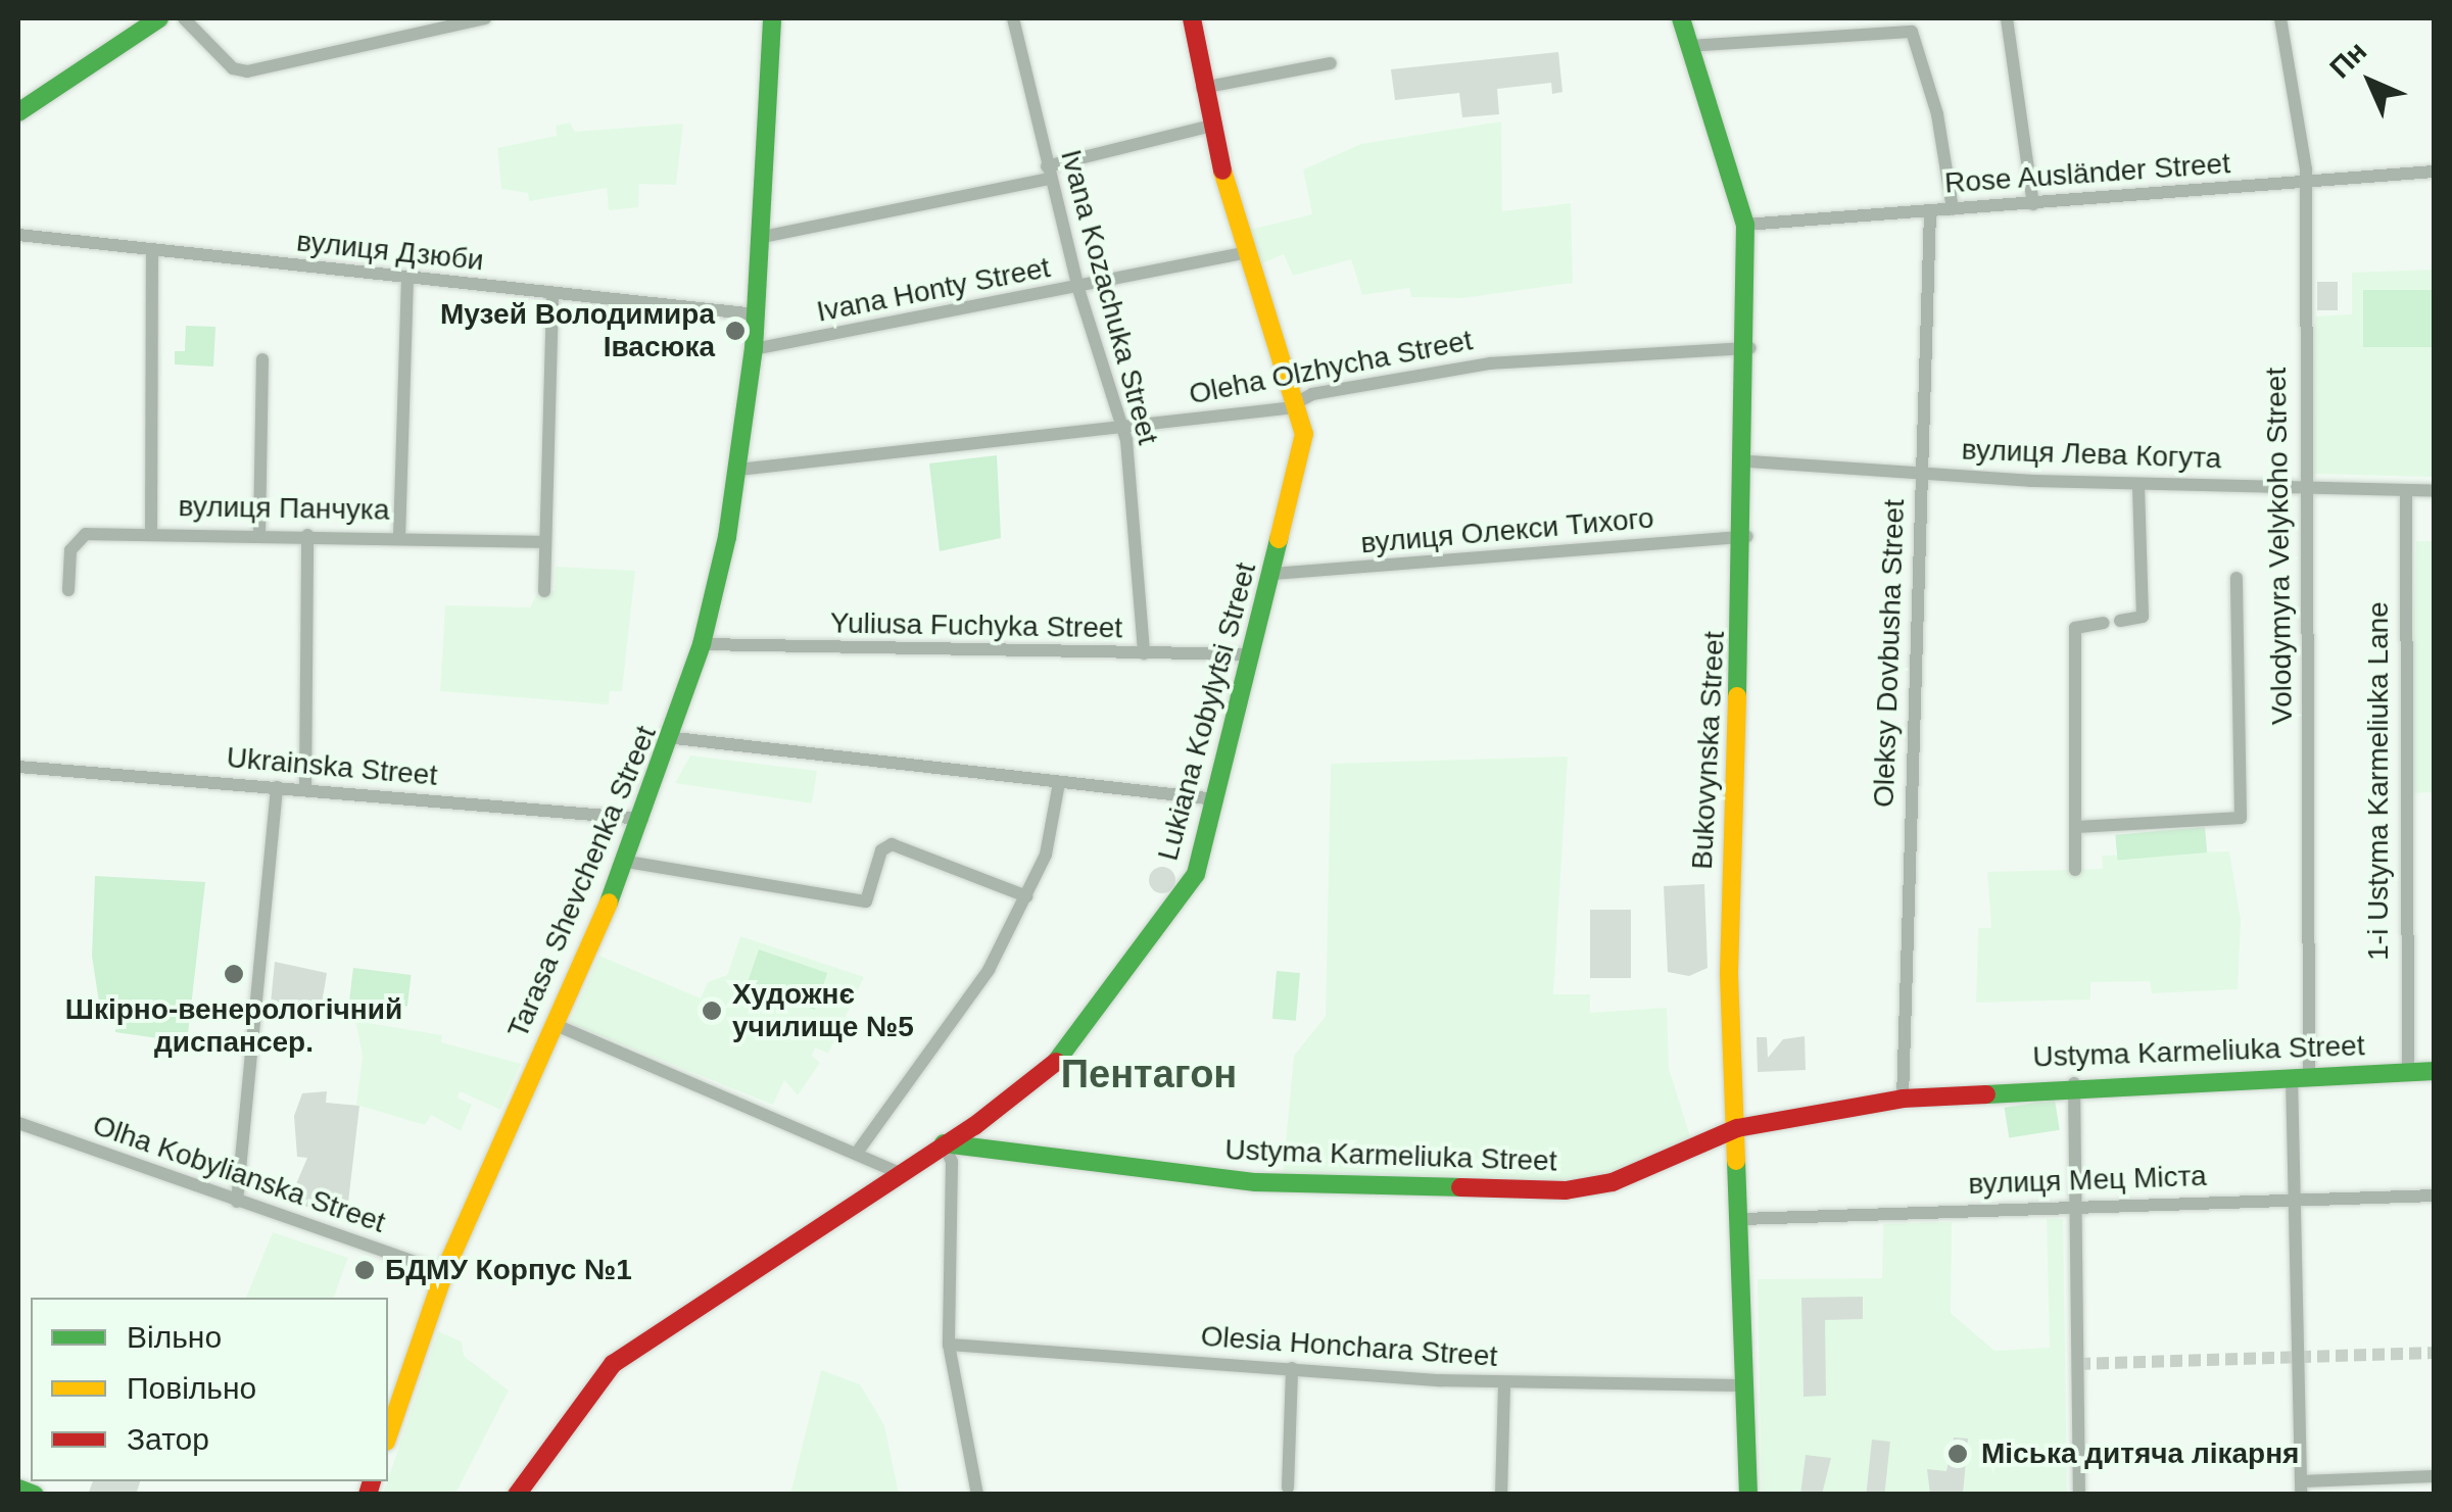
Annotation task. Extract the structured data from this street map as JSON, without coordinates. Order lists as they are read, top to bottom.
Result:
{
  "streets": {
    "street": [
      "Rose Ausländer Street",
      "вулиця Дзюби",
      "Ivana Honty Street",
      "Ivana Kozachuka Street",
      "Oleha Olzhycha Street",
      "вулиця Лева Когута",
      "вулиця Панчука",
      "вулиця Олекси Тихого",
      "Volodymyra Velykoho Street",
      "Yuliusa Fuchyka Street",
      "Oleksy Dovbusha Street",
      "Lukiana Kobylytsi Street",
      "Bukovynska Street",
      "Ukrainska Street",
      "1-i Ustyma Karmeliuka Lane",
      "Tarasa Shevchenka Street",
      "Ustyma Karmeliuka Street",
      "Olha Kobylianska Street",
      "вулиця Мец Міста",
      "Olesia Honchara Street"
    ]
  },
  "crossings": [
    ["Rose Ausländer Street", "Volodymyra Velykoho Street"],
    ["Rose Ausländer Street", "Oleksy Dovbusha Street"],
    ["Rose Ausländer Street", "Bukovynska Street"],
    ["вулиця Дзюби", "Tarasa Shevchenka Street"],
    ["Ivana Honty Street", "Ivana Kozachuka Street"],
    ["Ivana Honty Street", "Lukiana Kobylytsi Street"],
    ["Ivana Honty Street", "Tarasa Shevchenka Street"],
    ["Ivana Kozachuka Street", "Oleha Olzhycha Street"],
    ["Ivana Kozachuka Street", "Yuliusa Fuchyka Street"],
    ["Oleha Olzhycha Street", "Lukiana Kobylytsi Street"],
    ["Oleha Olzhycha Street", "Bukovynska Street"],
    ["Oleha Olzhycha Street", "Tarasa Shevchenka Street"],
    ["вулиця Лева Когута", "Volodymyra Velykoho Street"],
    ["вулиця Лева Когута", "Oleksy Dovbusha Street"],
    ["вулиця Лева Когута", "Bukovynska Street"],
    ["вулиця Лева Когута", "1-i Ustyma Karmeliuka Lane"],
    ["вулиця Олекси Тихого", "Lukiana Kobylytsi Street"],
    ["вулиця Олекси Тихого", "Bukovynska Street"],
    ["Volodymyra Velykoho Street", "Ustyma Karmeliuka Street"],
    ["Volodymyra Velykoho Street", "вулиця Мец Міста"],
    ["Yuliusa Fuchyka Street", "Lukiana Kobylytsi Street"],
    ["Yuliusa Fuchyka Street", "Tarasa Shevchenka Street"],
    ["Oleksy Dovbusha Street", "Ustyma Karmeliuka Street"],
    ["Lukiana Kobylytsi Street", "Ustyma Karmeliuka Street"],
    ["Bukovynska Street", "Ustyma Karmeliuka Street"],
    ["Bukovynska Street", "вулиця Мец Міста"],
    ["Bukovynska Street", "Olesia Honchara Street"],
    ["Ukrainska Street", "Tarasa Shevchenka Street"],
    ["1-i Ustyma Karmeliuka Lane", "Ustyma Karmeliuka Street"],
    ["Tarasa Shevchenka Street", "Olha Kobylianska Street"]
  ],
  "districts": ["Пентагон"],
  "places": [
    "Музей Володимира Івасюка",
    "Шкірно-венерологічний диспансер.",
    "Художнє училище №5",
    "БДМУ Корпус №1",
    "Міська дитяча лікарня"
  ],
  "legend": ["Вільно", "Повільно", "Затор"],
  "north": "top left"
}
